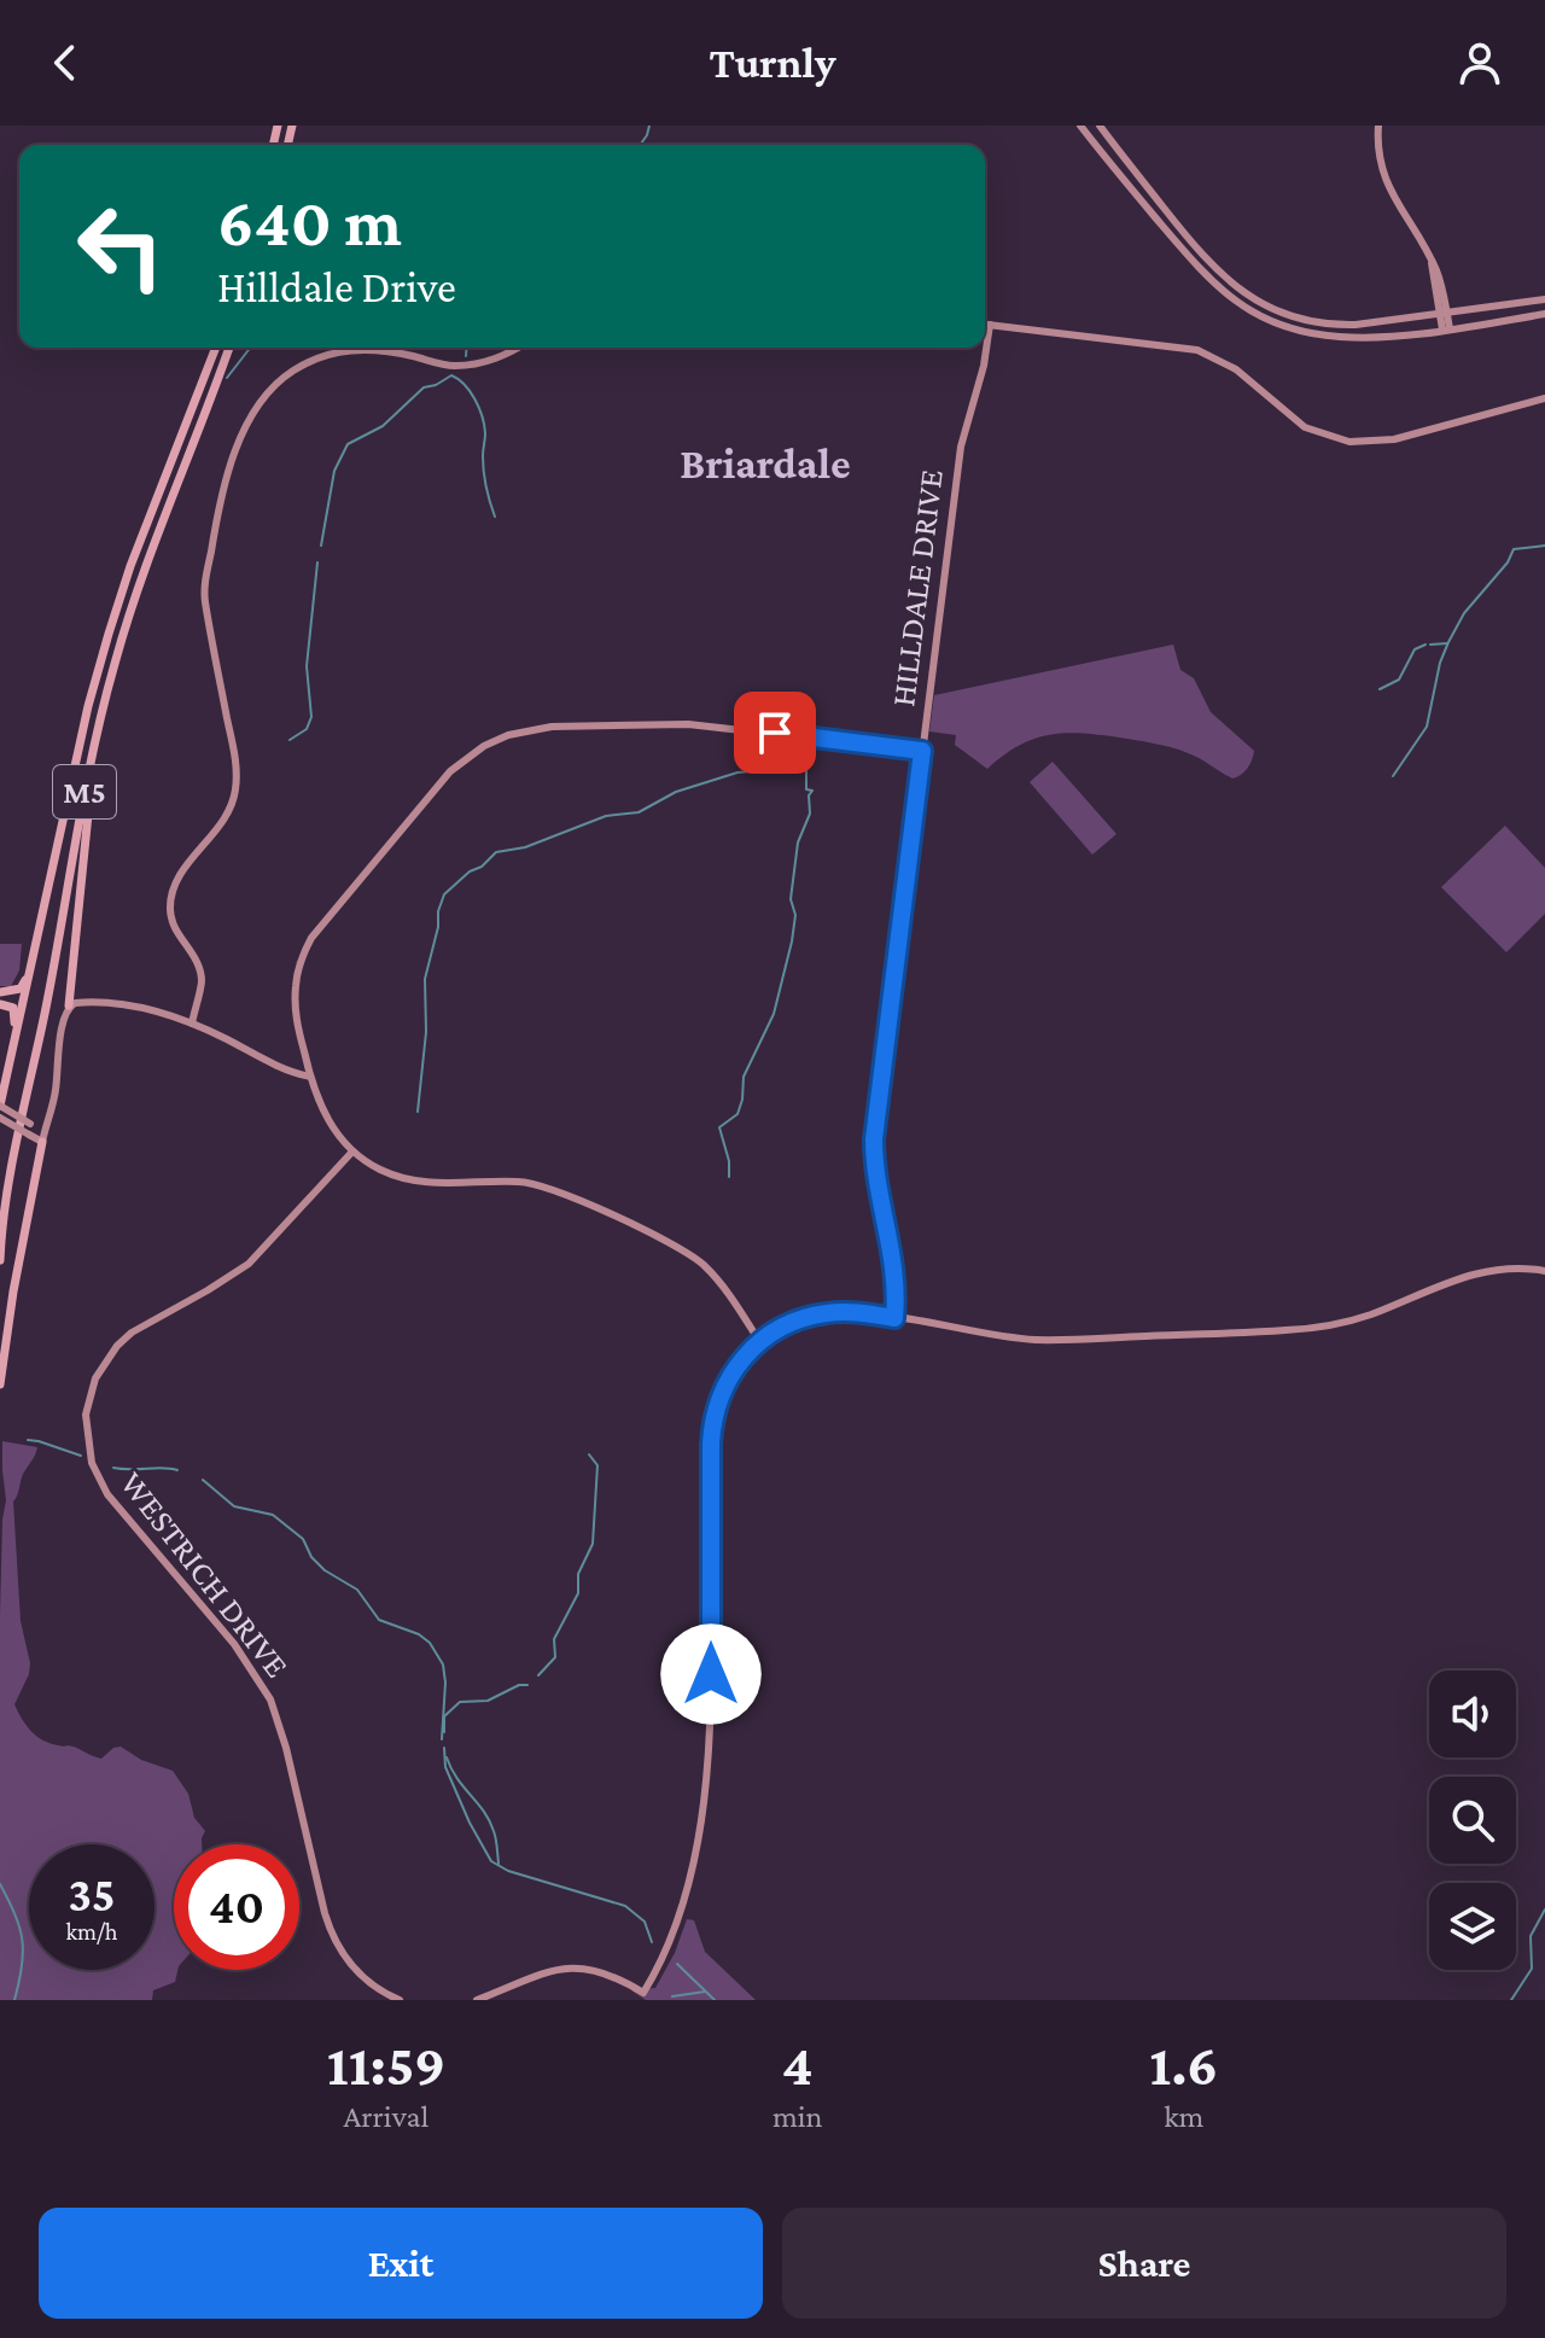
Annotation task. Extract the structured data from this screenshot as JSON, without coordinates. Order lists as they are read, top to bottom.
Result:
{
  "streets": {
    "main road": ["M5"],
    "street": ["HILLDALE DRIVE", "WESTRICH DRIVE"]
  },
  "districts": ["Briardale"],
  "page": {
    "header": "Turnly",
    "turn": ["640 m", "Hilldale Drive"],
    "speed": "35 km/h",
    "limit": "40",
    "eta": [
      "11:59",
      "Arrival",
      "4",
      "min",
      "1.6",
      "km"
    ],
    "buttons": ["Exit", "Share"]
  }
}
